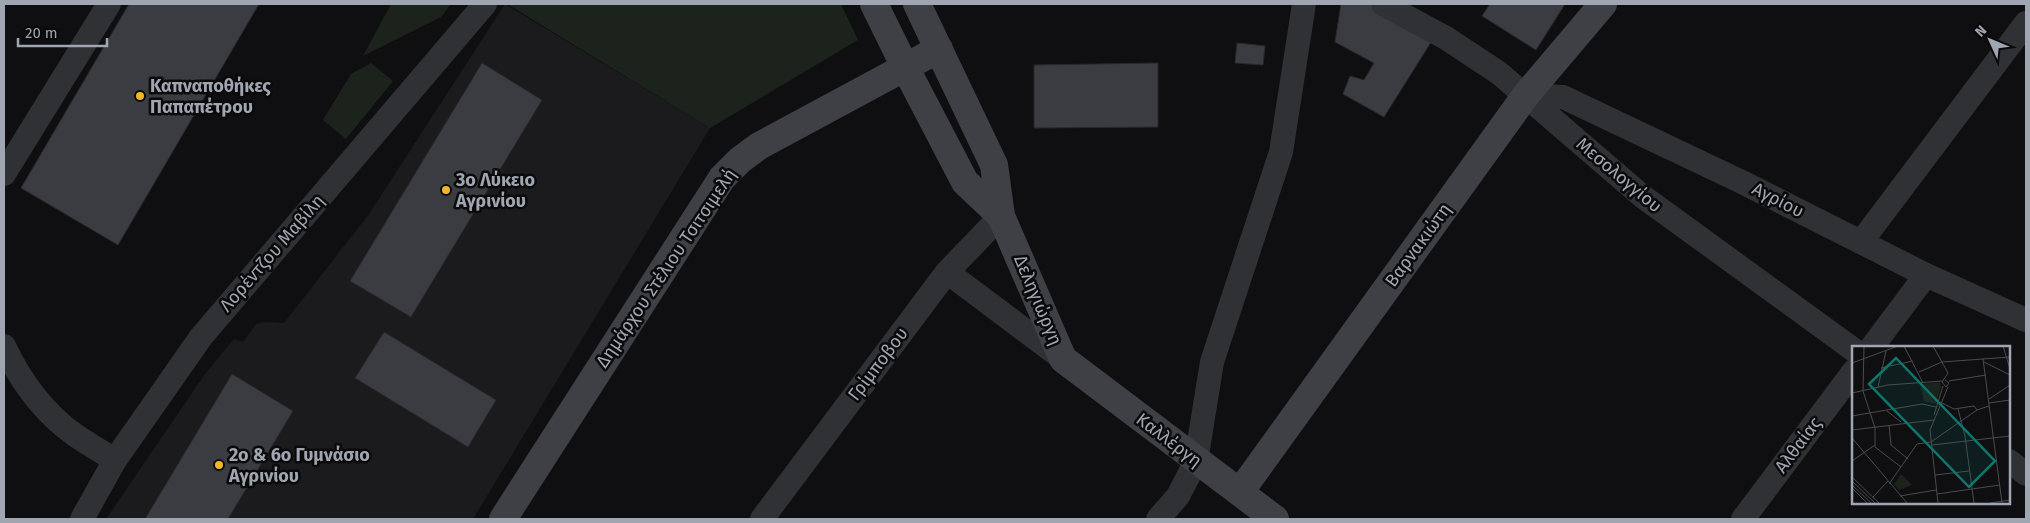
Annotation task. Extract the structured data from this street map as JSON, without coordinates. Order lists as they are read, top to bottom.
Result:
{
  "streets": {
    "street": [
      "Μεσολογγίου",
      "Αγρίου",
      "Βαρνακιώτη",
      "Λορέντζου Μαβίλη",
      "Δημάρχου Στέλιου Τσιτσιμελή",
      "Δεληγιώργη",
      "Γρίμποβου",
      "Καλλέργη",
      "Αλθαίας"
    ]
  },
  "crossings": [
    ["Μεσολογγίου", "Αγρίου"],
    ["Μεσολογγίου", "Βαρνακιώτη"],
    ["Αγρίου", "Βαρνακιώτη"],
    ["Βαρνακιώτη", "Καλλέργη"],
    ["Δημάρχου Στέλιου Τσιτσιμελή", "Δεληγιώργη"],
    ["Δεληγιώργη", "Γρίμποβου"],
    ["Δεληγιώργη", "Καλλέργη"]
  ],
  "places": ["Καπναποθήκες Παπαπέτρου", "3ο Λύκειο Αγρινίου", "2ο & 6ο Γυμνάσιο Αγρινίου"],
  "scale_bar": "20 m",
  "north": "top left"
}
